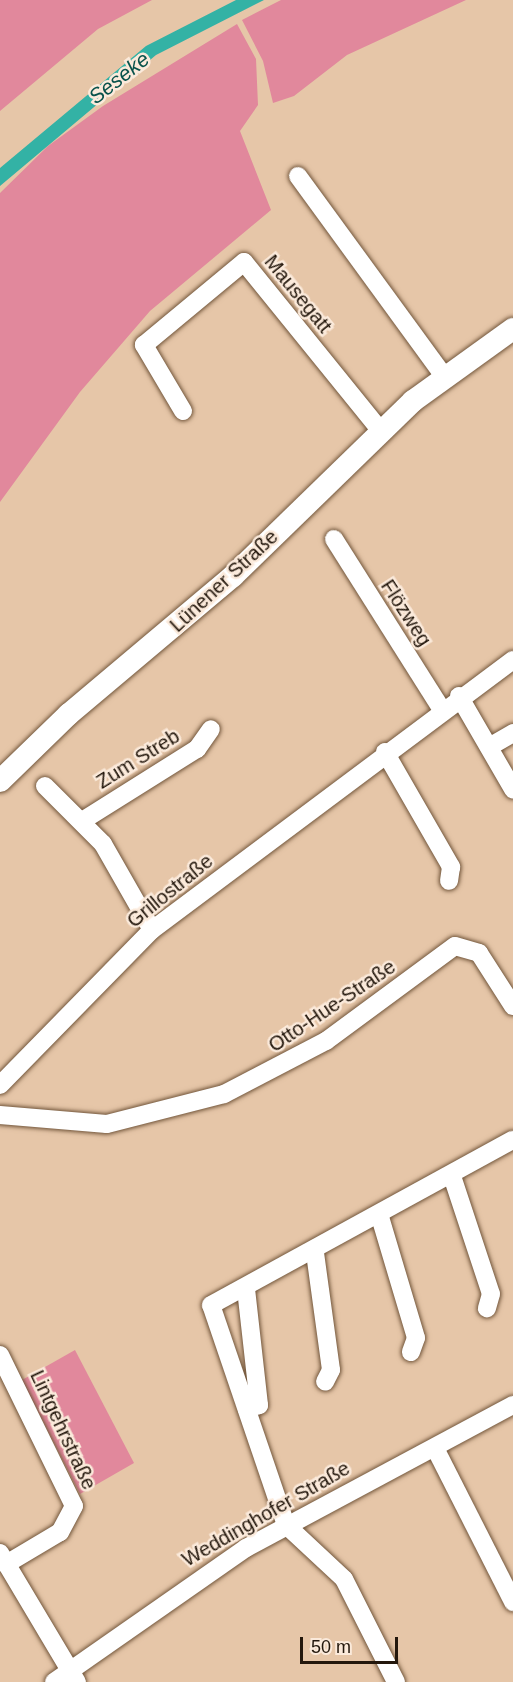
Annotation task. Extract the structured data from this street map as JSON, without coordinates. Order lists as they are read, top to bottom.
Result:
{
  "streets": {
    "main road": ["Lünener Straße"],
    "street": [
      "Mausegatt",
      "Flözweg",
      "Zum Streb",
      "Grillostraße",
      "Otto-Hue-Straße",
      "Lintgehrstraße",
      "Weddinghofer Straße"
    ]
  },
  "crossings": [
    ["Mausegatt", "Lünener Straße"],
    ["Flözweg", "Grillostraße"],
    ["Lintgehrstraße", "Weddinghofer Straße"]
  ],
  "water": ["Seseke"],
  "scale_bar": "50 m"
}
